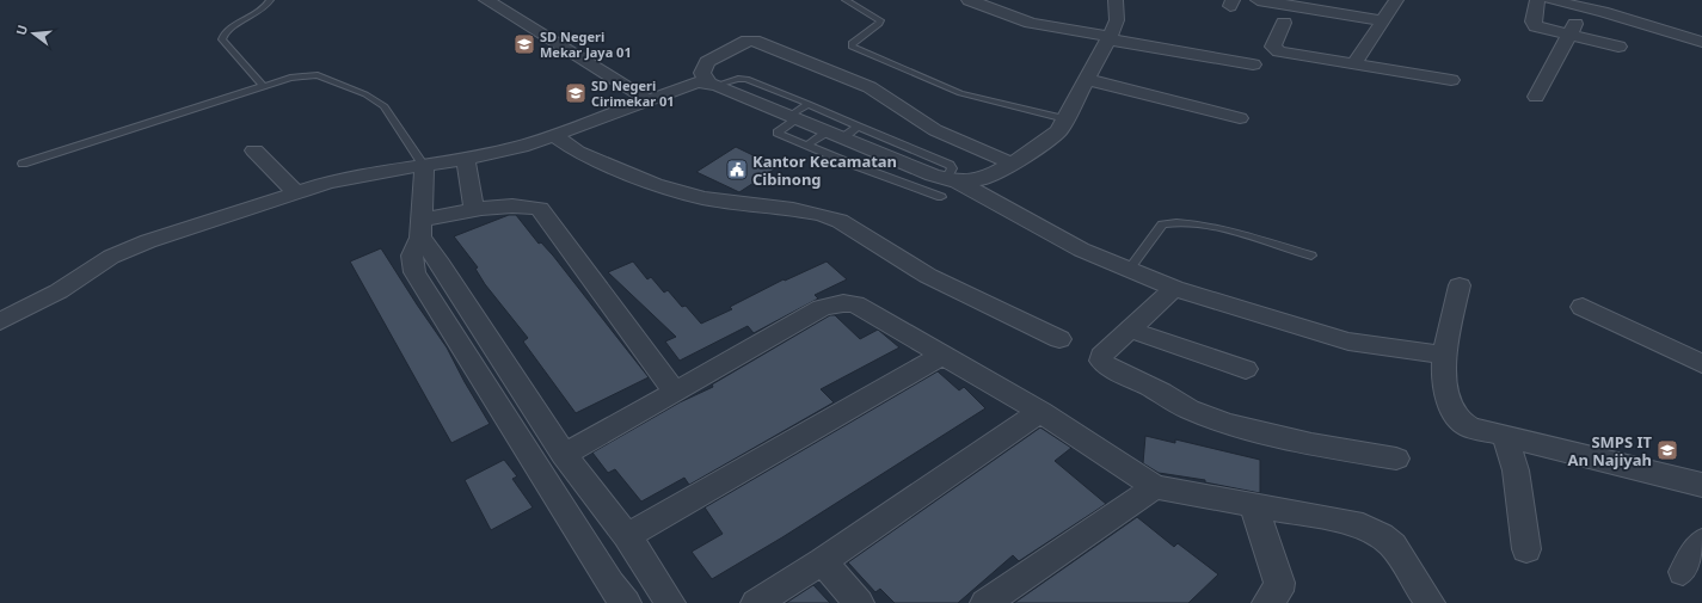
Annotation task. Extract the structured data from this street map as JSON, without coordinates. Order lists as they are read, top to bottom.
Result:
{
  "places": {
    "school or university": ["SD Negeri Mekar Jaya 01", "SD Negeri Cirimekar 01", "SMPS IT An Najiyah"],
    "public building": ["Kantor Kecamatan Cibinong"]
  },
  "north": "left"
}
